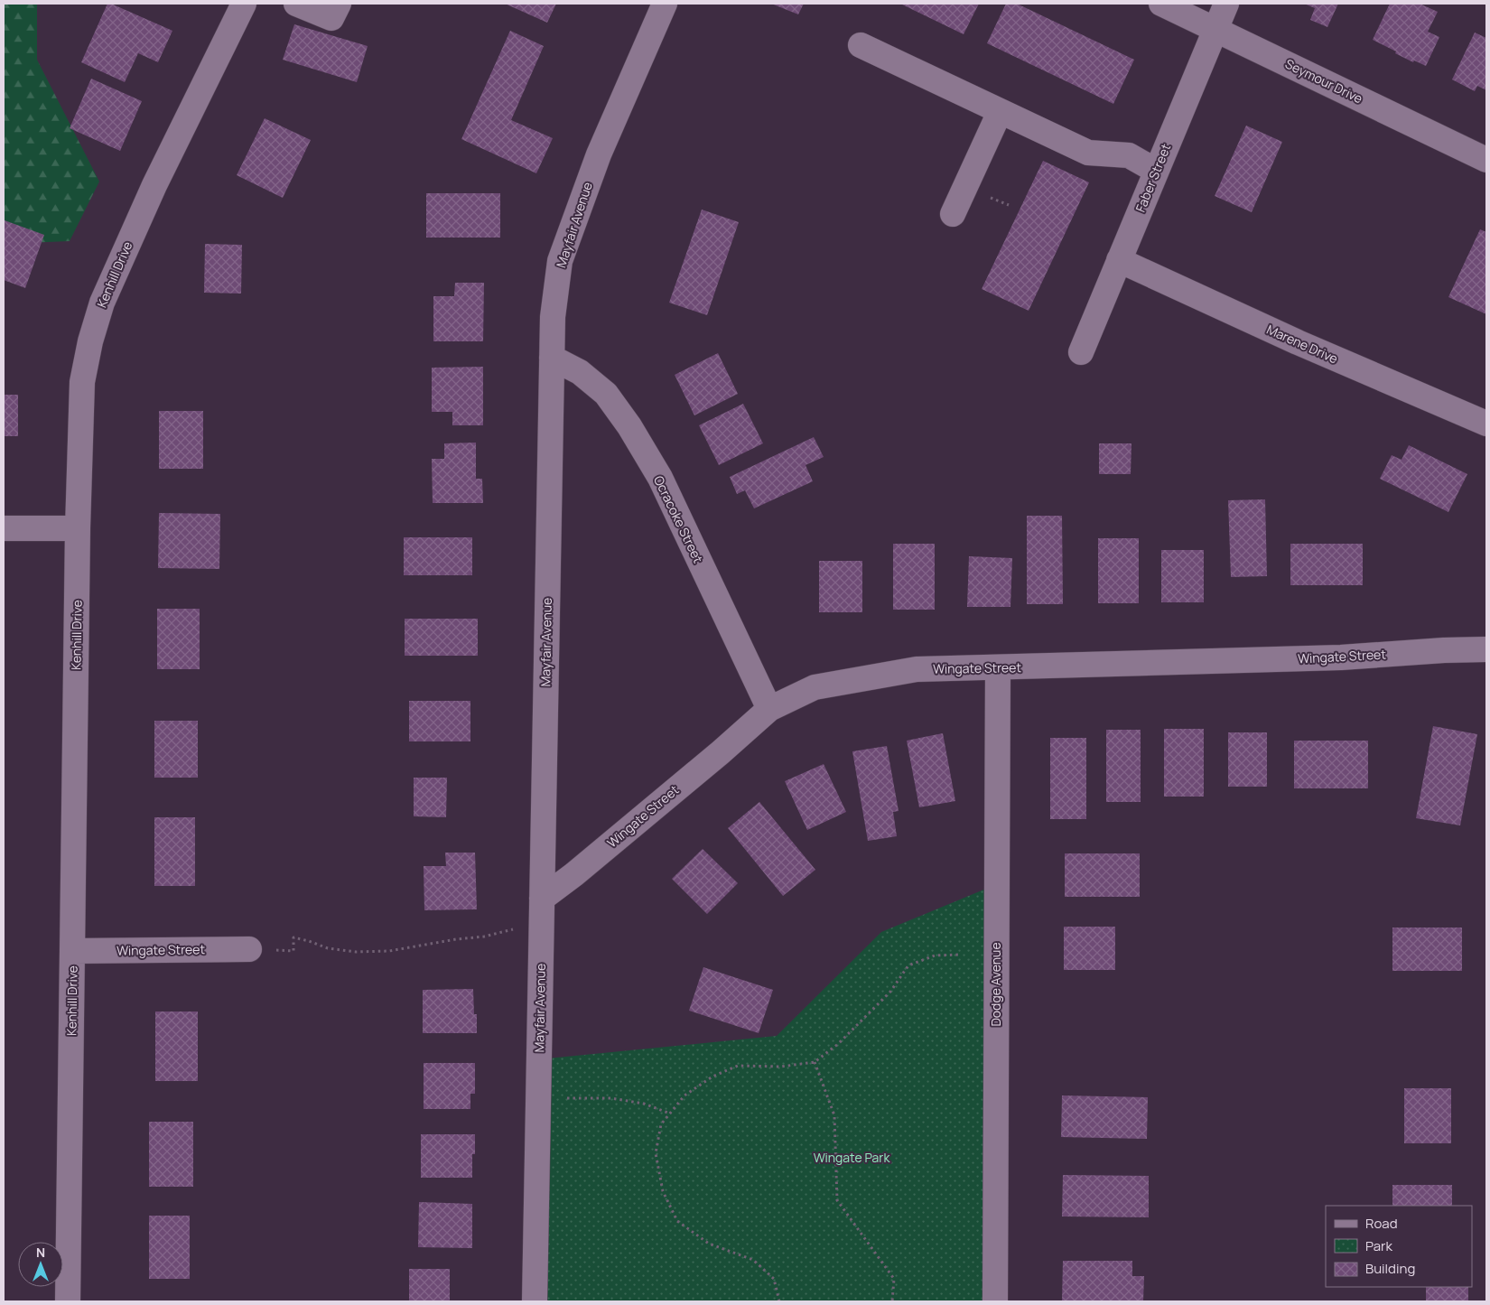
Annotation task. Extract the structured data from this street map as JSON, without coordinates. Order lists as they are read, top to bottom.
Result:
{
  "streets": {
    "street": [
      "Seymour Drive",
      "Faber Street",
      "Mayfair Avenue",
      "Kenhill Drive",
      "Marene Drive",
      "Ocracoke Street",
      "Wingate Street",
      "Dodge Avenue"
    ]
  },
  "crossings": [
    ["Seymour Drive", "Faber Street"],
    ["Faber Street", "Marene Drive"],
    ["Mayfair Avenue", "Ocracoke Street"],
    ["Mayfair Avenue", "Wingate Street"],
    ["Kenhill Drive", "Wingate Street"],
    ["Ocracoke Street", "Wingate Street"],
    ["Wingate Street", "Dodge Avenue"]
  ],
  "parks": ["Wingate Park"],
  "legend": ["Road", "Park", "Building"],
  "north": "top"
}
